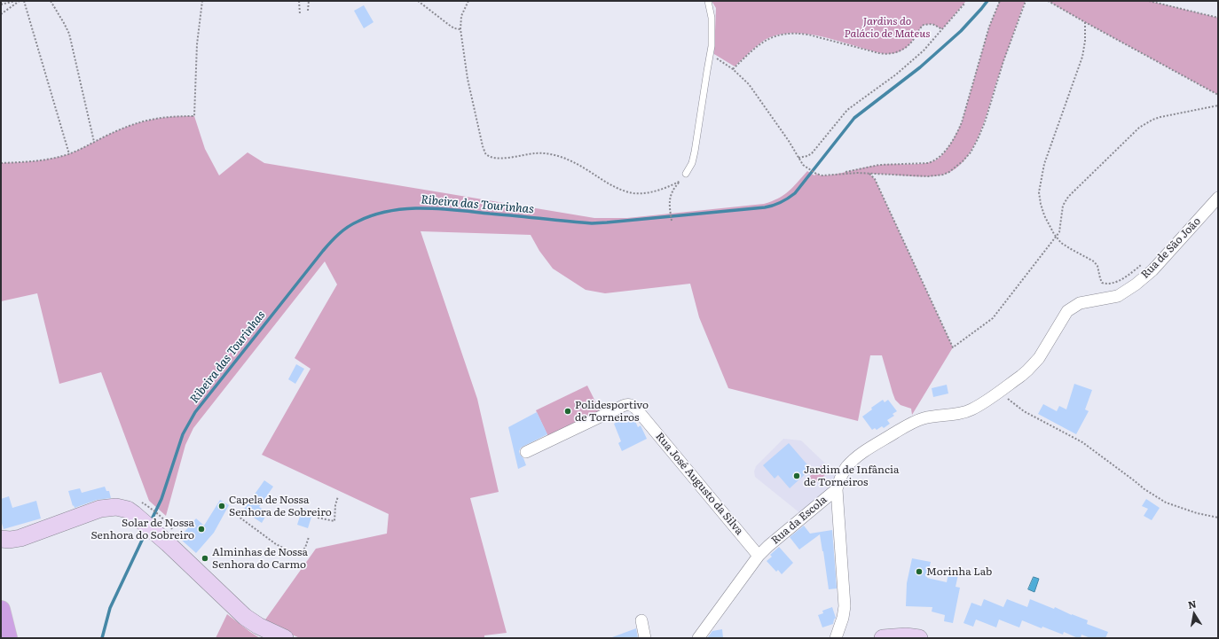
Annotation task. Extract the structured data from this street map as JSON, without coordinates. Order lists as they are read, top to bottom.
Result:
{
  "streets": {
    "street": ["Rua de São João", "Rua José Augusto da Silva", "Rua da Escola"]
  },
  "crossings": [
    ["Rua de São João", "Rua da Escola"],
    ["Rua José Augusto da Silva", "Rua da Escola"]
  ],
  "water": ["Ribeira das Tourinhas"],
  "parks": ["Jardins do Palácio de Mateus"],
  "places": [
    "Polidesportivo de Torneiros",
    "Jardim de Infância de Torneiros",
    "Capela de Nossa Senhora de Sobreiro",
    "Solar de Nossa Senhora do Sobreiro",
    "Alminhas de Nossa Senhora do Carmo",
    "Morinha Lab"
  ],
  "north": "top"
}
